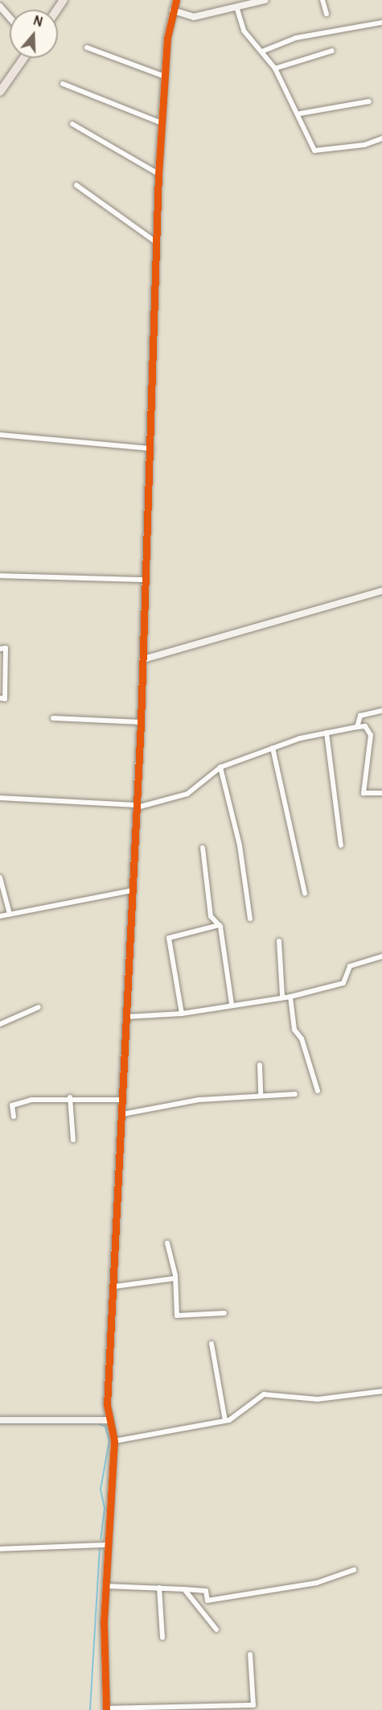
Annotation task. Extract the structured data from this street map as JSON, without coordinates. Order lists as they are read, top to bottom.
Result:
{
  "north": "top"
}
